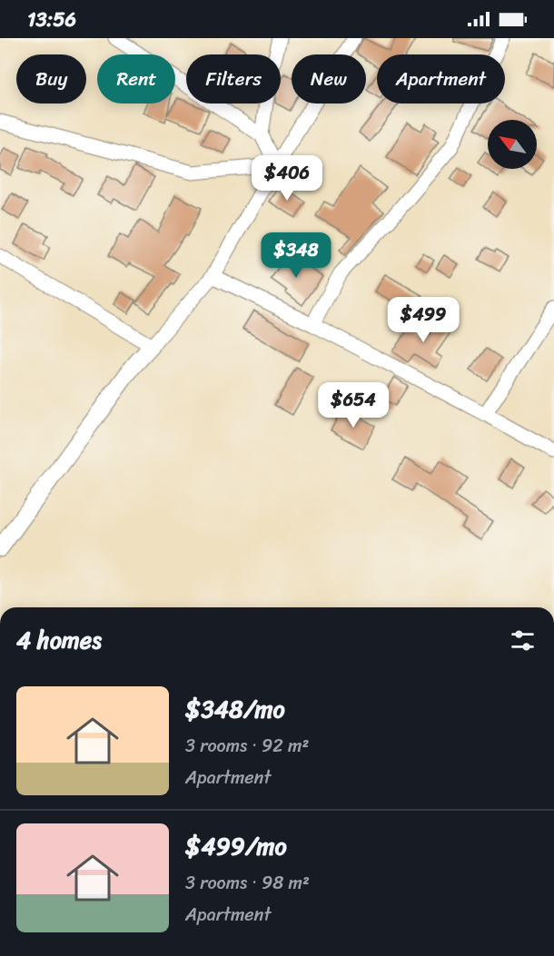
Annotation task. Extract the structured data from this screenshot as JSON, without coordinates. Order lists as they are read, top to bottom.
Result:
{
  "north": "top left",
  "page": {
    "status": "13:56",
    "chip": [
      "Buy",
      "Rent",
      "Filters",
      "New",
      "Apartment"
    ],
    "price": [
      "$406",
      "$348",
      "$499",
      "$654"
    ],
    "heading": "4 homes",
    "list": [
      {
        "name": "$348/mo",
        "note": "3 rooms · 92 m² · Apartment"
      },
      {
        "name": "$499/mo",
        "note": "3 rooms · 98 m² · Apartment"
      }
    ]
  }
}
